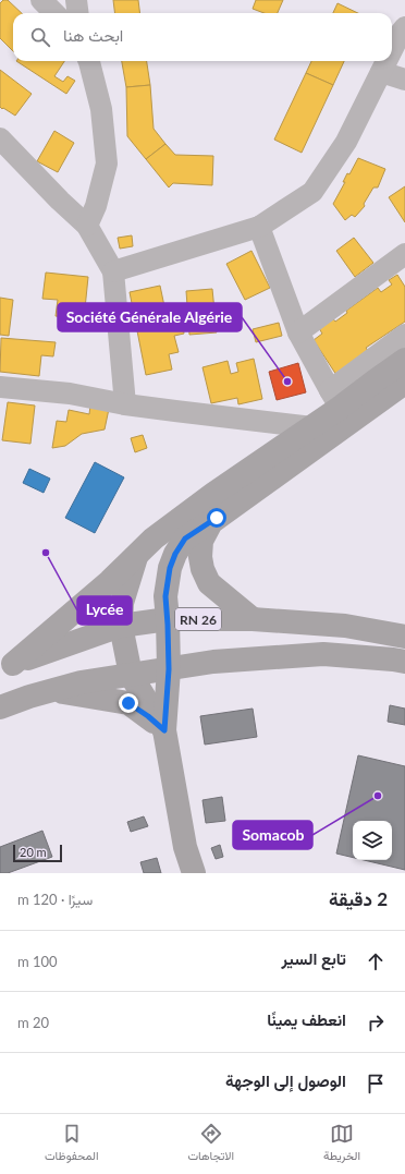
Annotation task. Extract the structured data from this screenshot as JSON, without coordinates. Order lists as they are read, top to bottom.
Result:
{
  "streets": {
    "main road": ["RN 26"]
  },
  "places": ["Société Générale Algérie", "Lycée", "Somacob"],
  "scale_bar": "20 m",
  "page": {
    "search": "ابحث هنا",
    "scale": "20 m",
    "heading": ["2 دقيقة", "سيرًا · 120 m"],
    "list": [
      ["تابع السير", "100 m"],
      ["انعطف يمينًا", "20 m"],
      "الوصول إلى الوجهة"
    ],
    "nav": ["الخريطة", "الاتجاهات", "المحفوظات"]
  }
}
